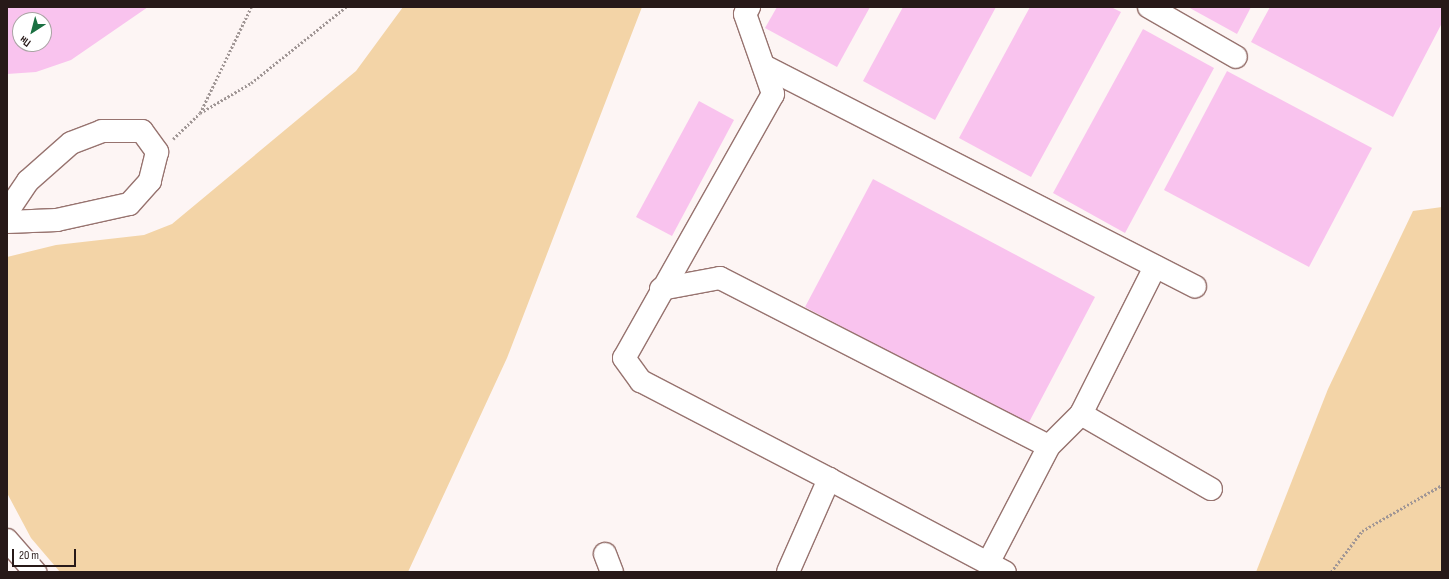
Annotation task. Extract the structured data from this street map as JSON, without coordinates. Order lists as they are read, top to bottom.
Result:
{
  "scale_bar": "20 m",
  "north": "bottom left"
}
